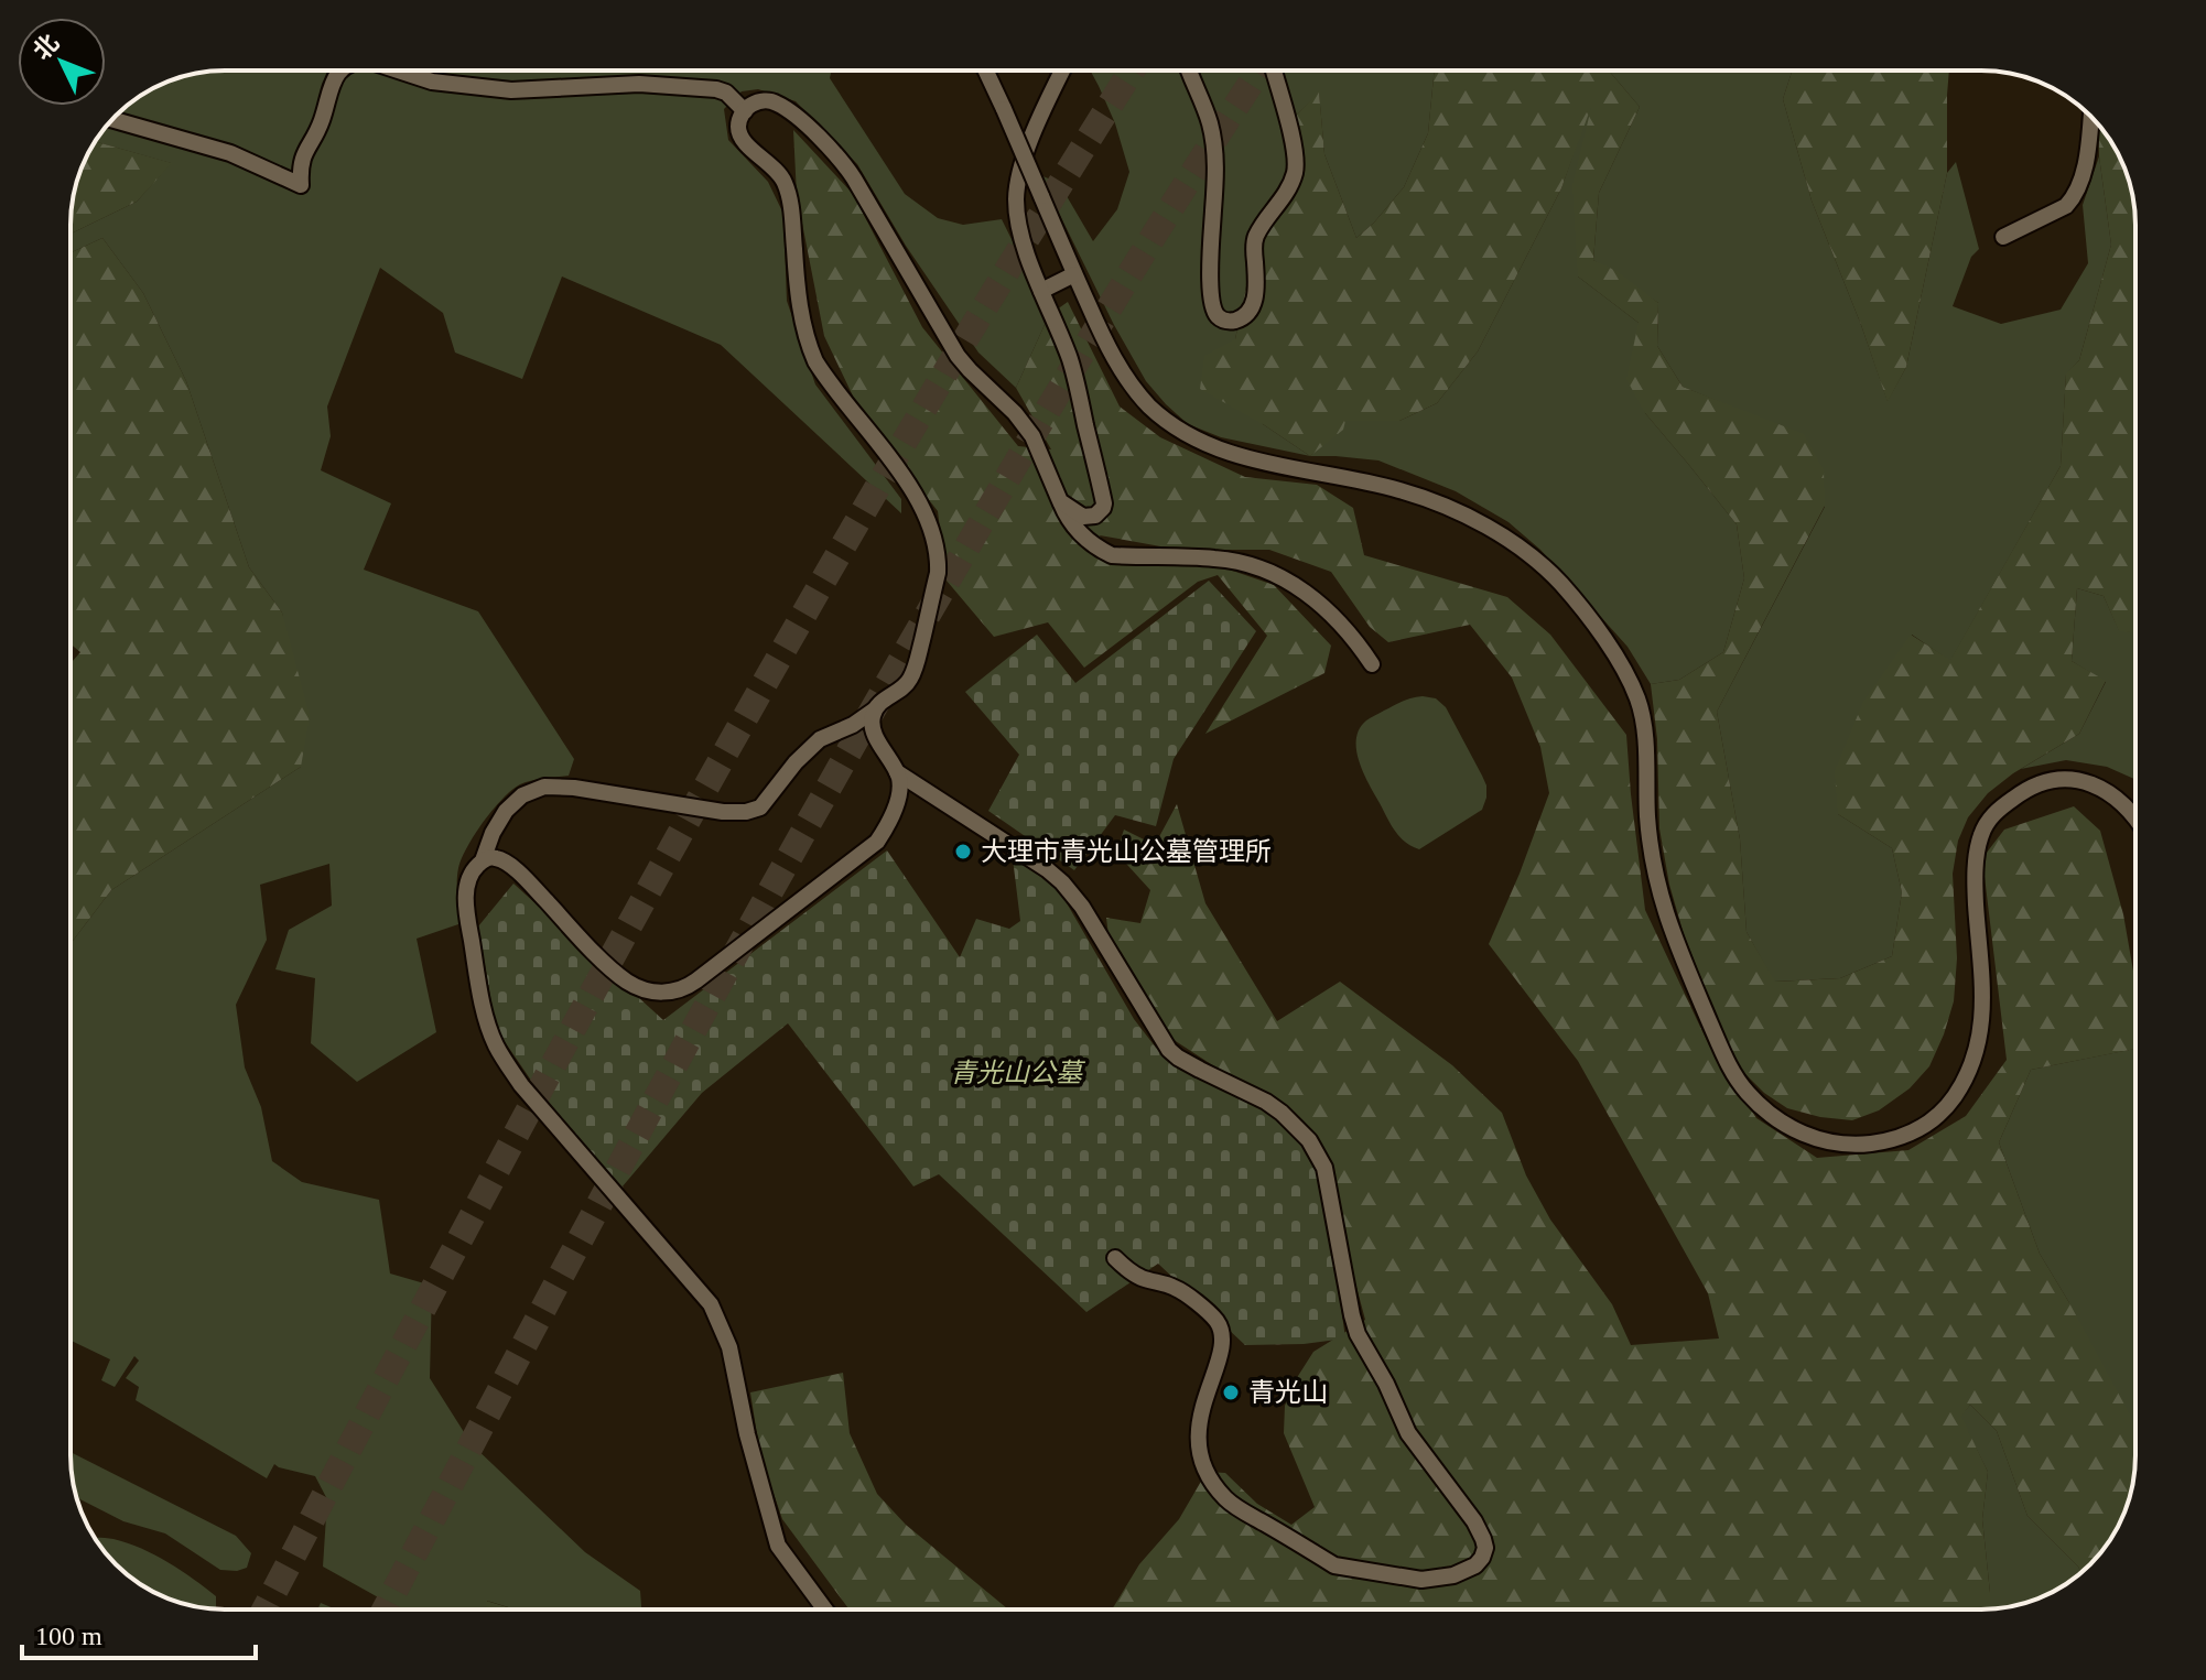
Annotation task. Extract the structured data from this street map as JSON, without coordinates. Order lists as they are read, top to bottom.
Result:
{
  "parks": ["青光山公墓"],
  "places": ["大理市青光山公墓管理所", "青光山"],
  "scale_bar": "100 m",
  "north": "top left"
}
